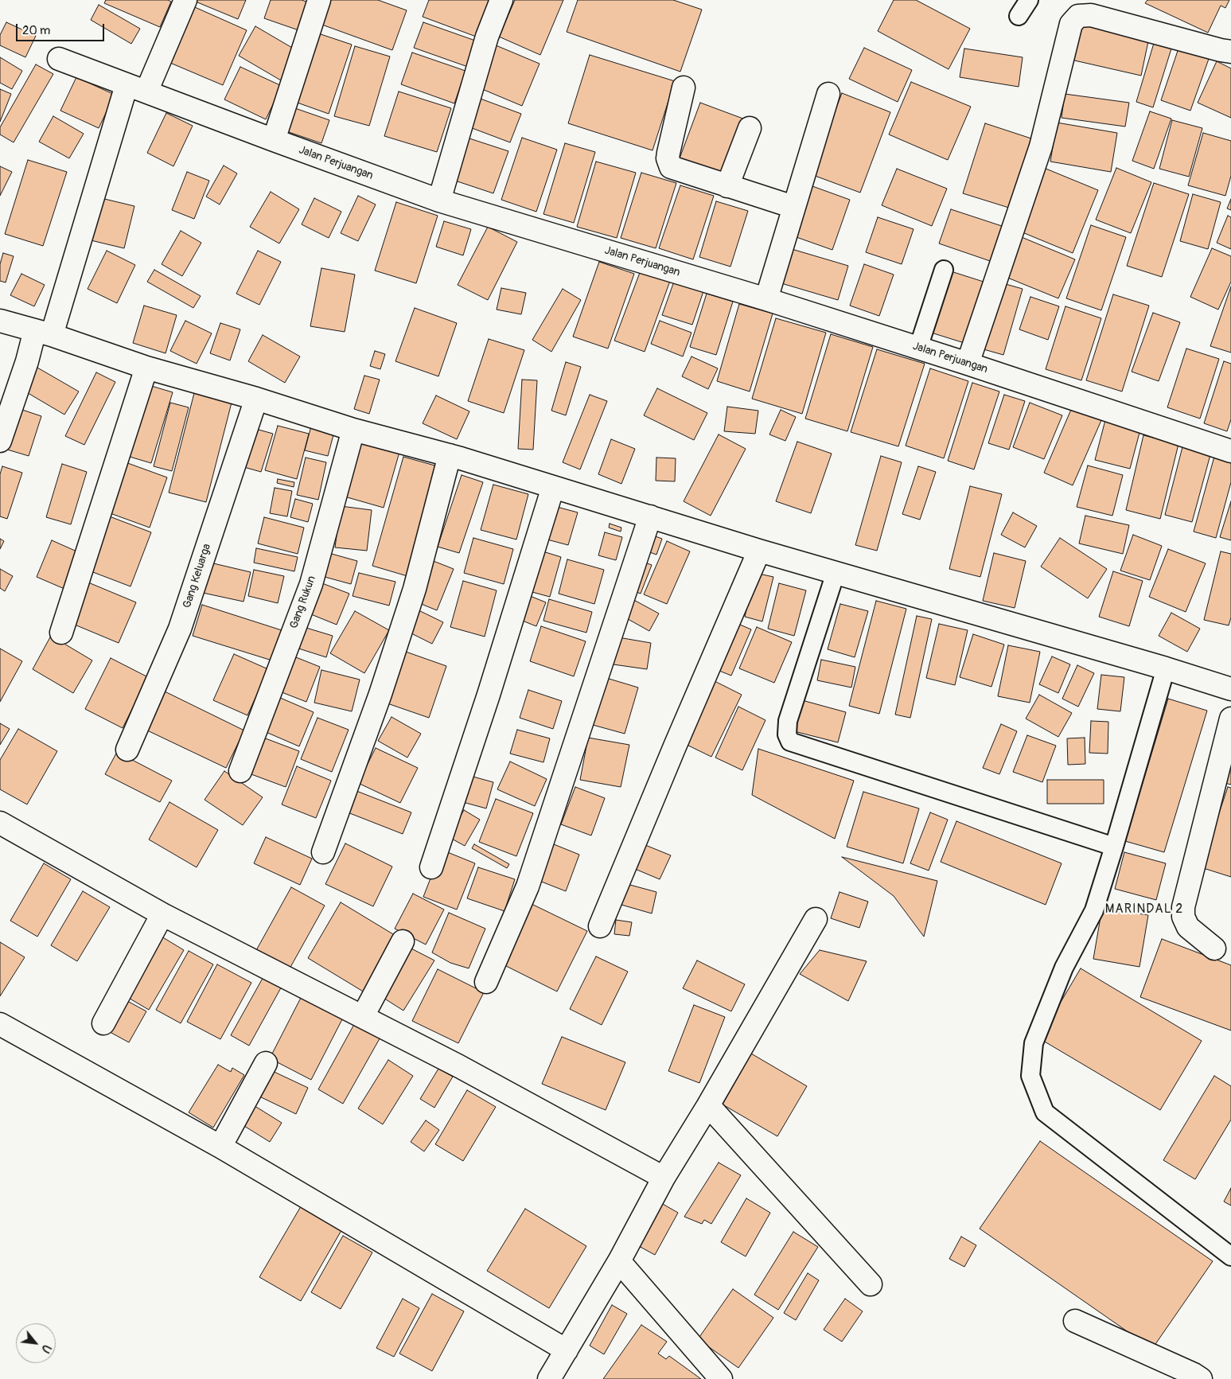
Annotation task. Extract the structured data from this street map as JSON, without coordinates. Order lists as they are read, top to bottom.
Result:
{
  "streets": {
    "street": ["Jalan Perjuangan", "Gang Keluarga", "Gang Rukun"]
  },
  "districts": ["MARINDAL 2"],
  "scale_bar": "20 m",
  "north": "bottom right"
}
